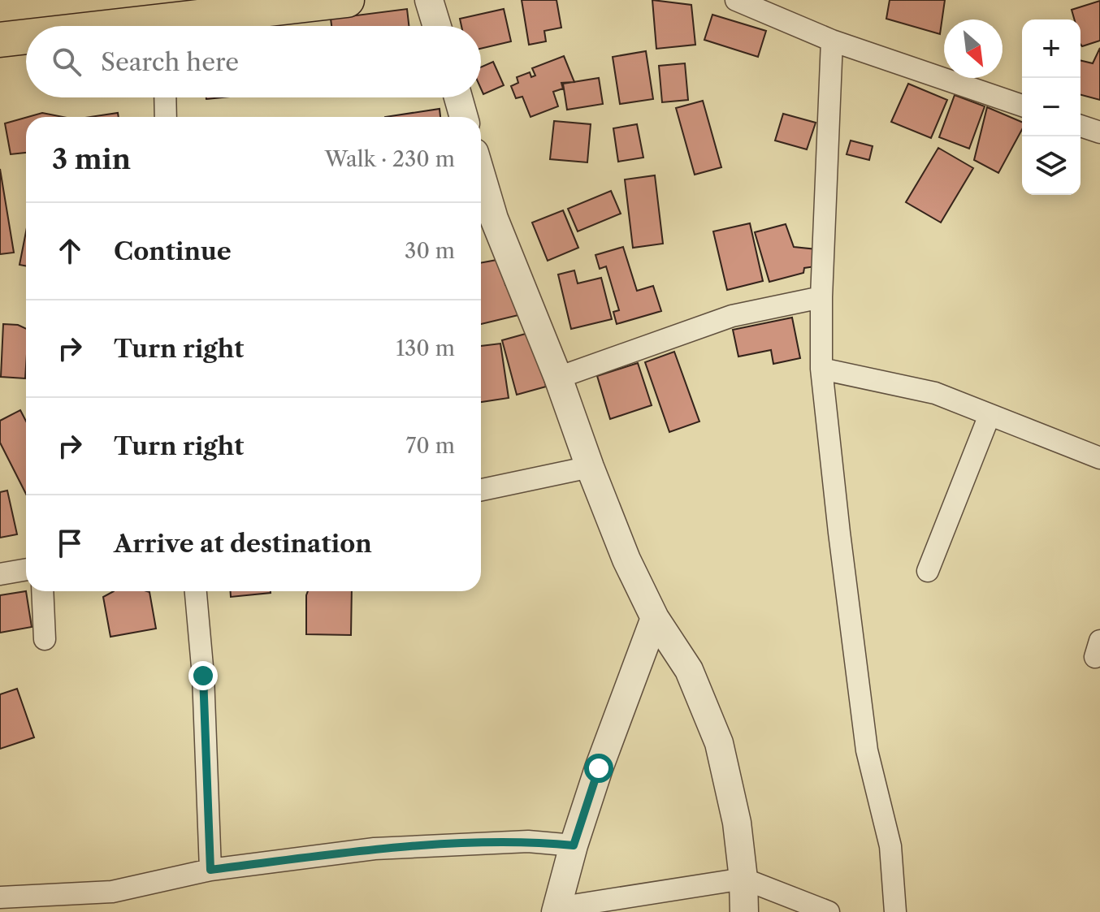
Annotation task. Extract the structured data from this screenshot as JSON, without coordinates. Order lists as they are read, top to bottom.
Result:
{
  "north": "bottom right",
  "page": {
    "map_buttons": ["+", "−"],
    "search": "Search here",
    "heading": ["3 min", "Walk · 230 m"],
    "list": [
      ["Continue", "30 m"],
      ["Turn right", "130 m"],
      ["Turn right", "70 m"],
      "Arrive at destination"
    ]
  }
}
